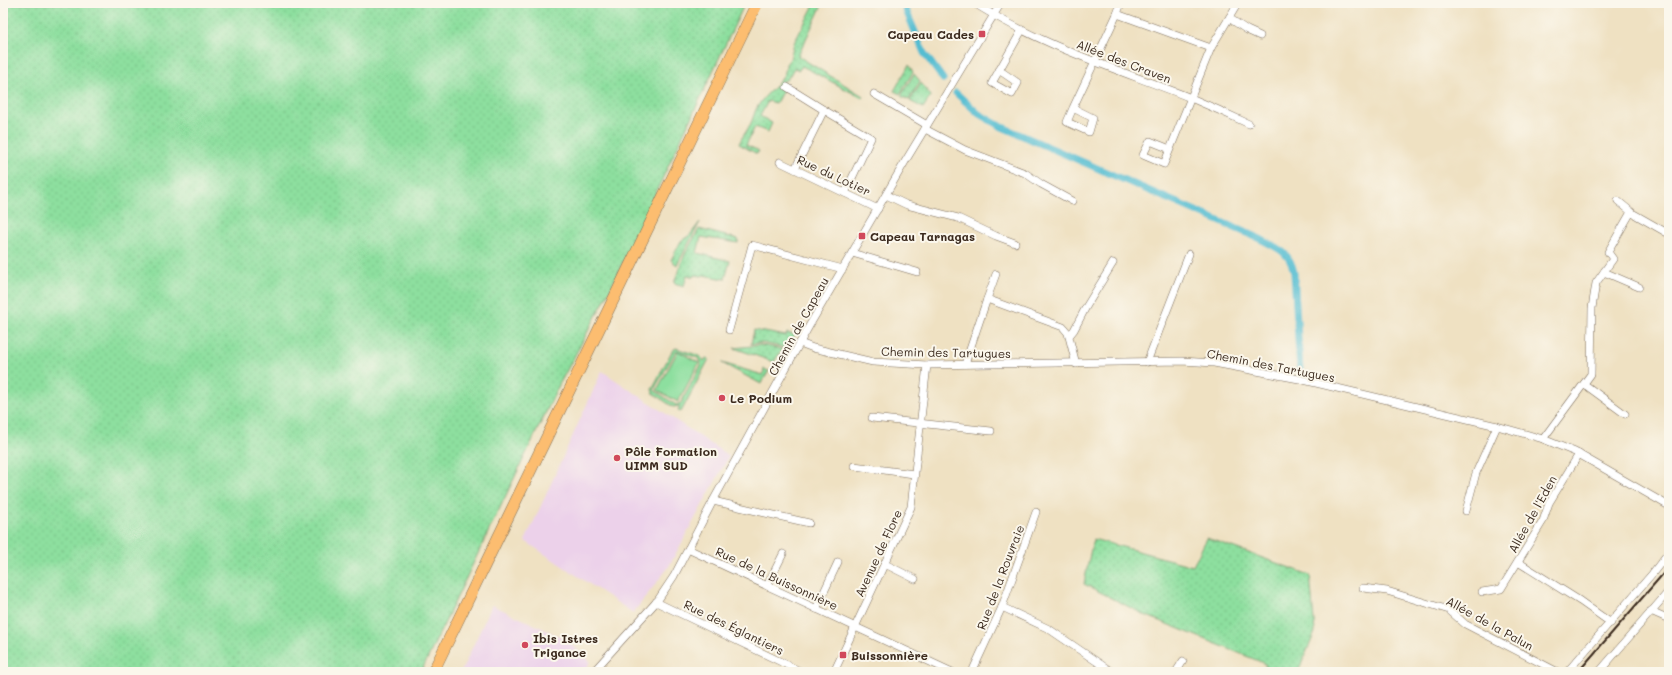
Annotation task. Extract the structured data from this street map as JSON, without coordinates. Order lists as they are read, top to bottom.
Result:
{
  "streets": {
    "street": [
      "Allée des Craven",
      "Rue du Lotier",
      "Chemin de Capeau",
      "Chemin des Tartugues",
      "Allée de l'Eden",
      "Avenue de Flore",
      "Rue de la Rouvraie",
      "Rue de la Buissonnière",
      "Allée de la Palun",
      "Rue des Églantiers"
    ]
  },
  "crossings": [
    ["Allée des Craven", "Chemin de Capeau"],
    ["Rue du Lotier", "Chemin de Capeau"],
    ["Chemin de Capeau", "Chemin des Tartugues"],
    ["Chemin de Capeau", "Rue de la Buissonnière"],
    ["Chemin de Capeau", "Rue des Églantiers"],
    ["Chemin des Tartugues", "Allée de l'Eden"],
    ["Chemin des Tartugues", "Avenue de Flore"],
    ["Avenue de Flore", "Rue de la Buissonnière"]
  ],
  "places": {
    "transit": ["Capeau Cades", "Capeau Tarnagas", "Buissonnière"],
    "other": ["Le Podium", "Pôle Formation UIMM SUD", "Ibis Istres Trigance"]
  }
}
